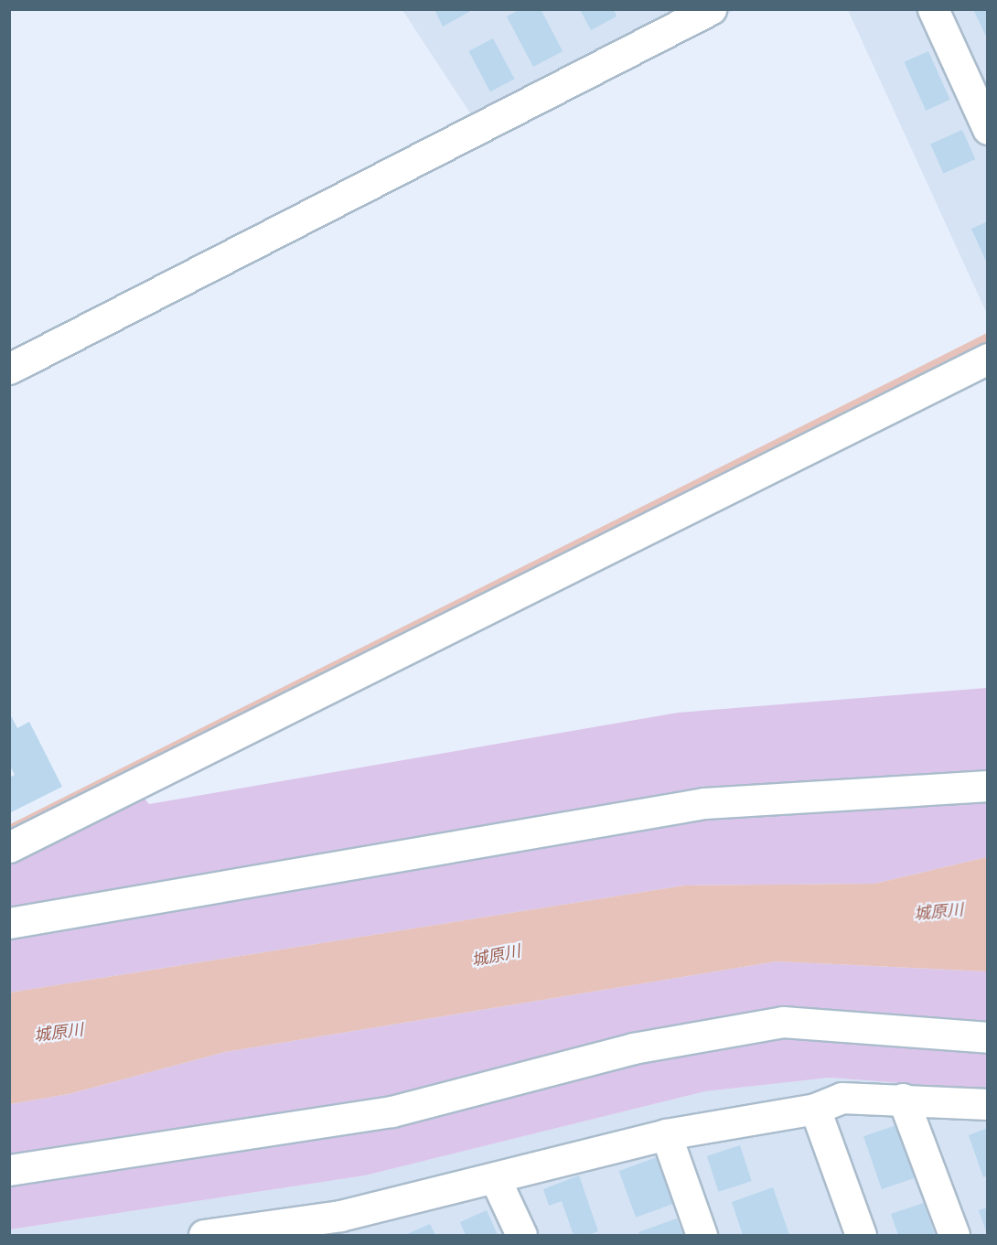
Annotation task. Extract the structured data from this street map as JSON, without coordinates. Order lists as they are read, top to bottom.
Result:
{
  "water": ["城原川"]
}
